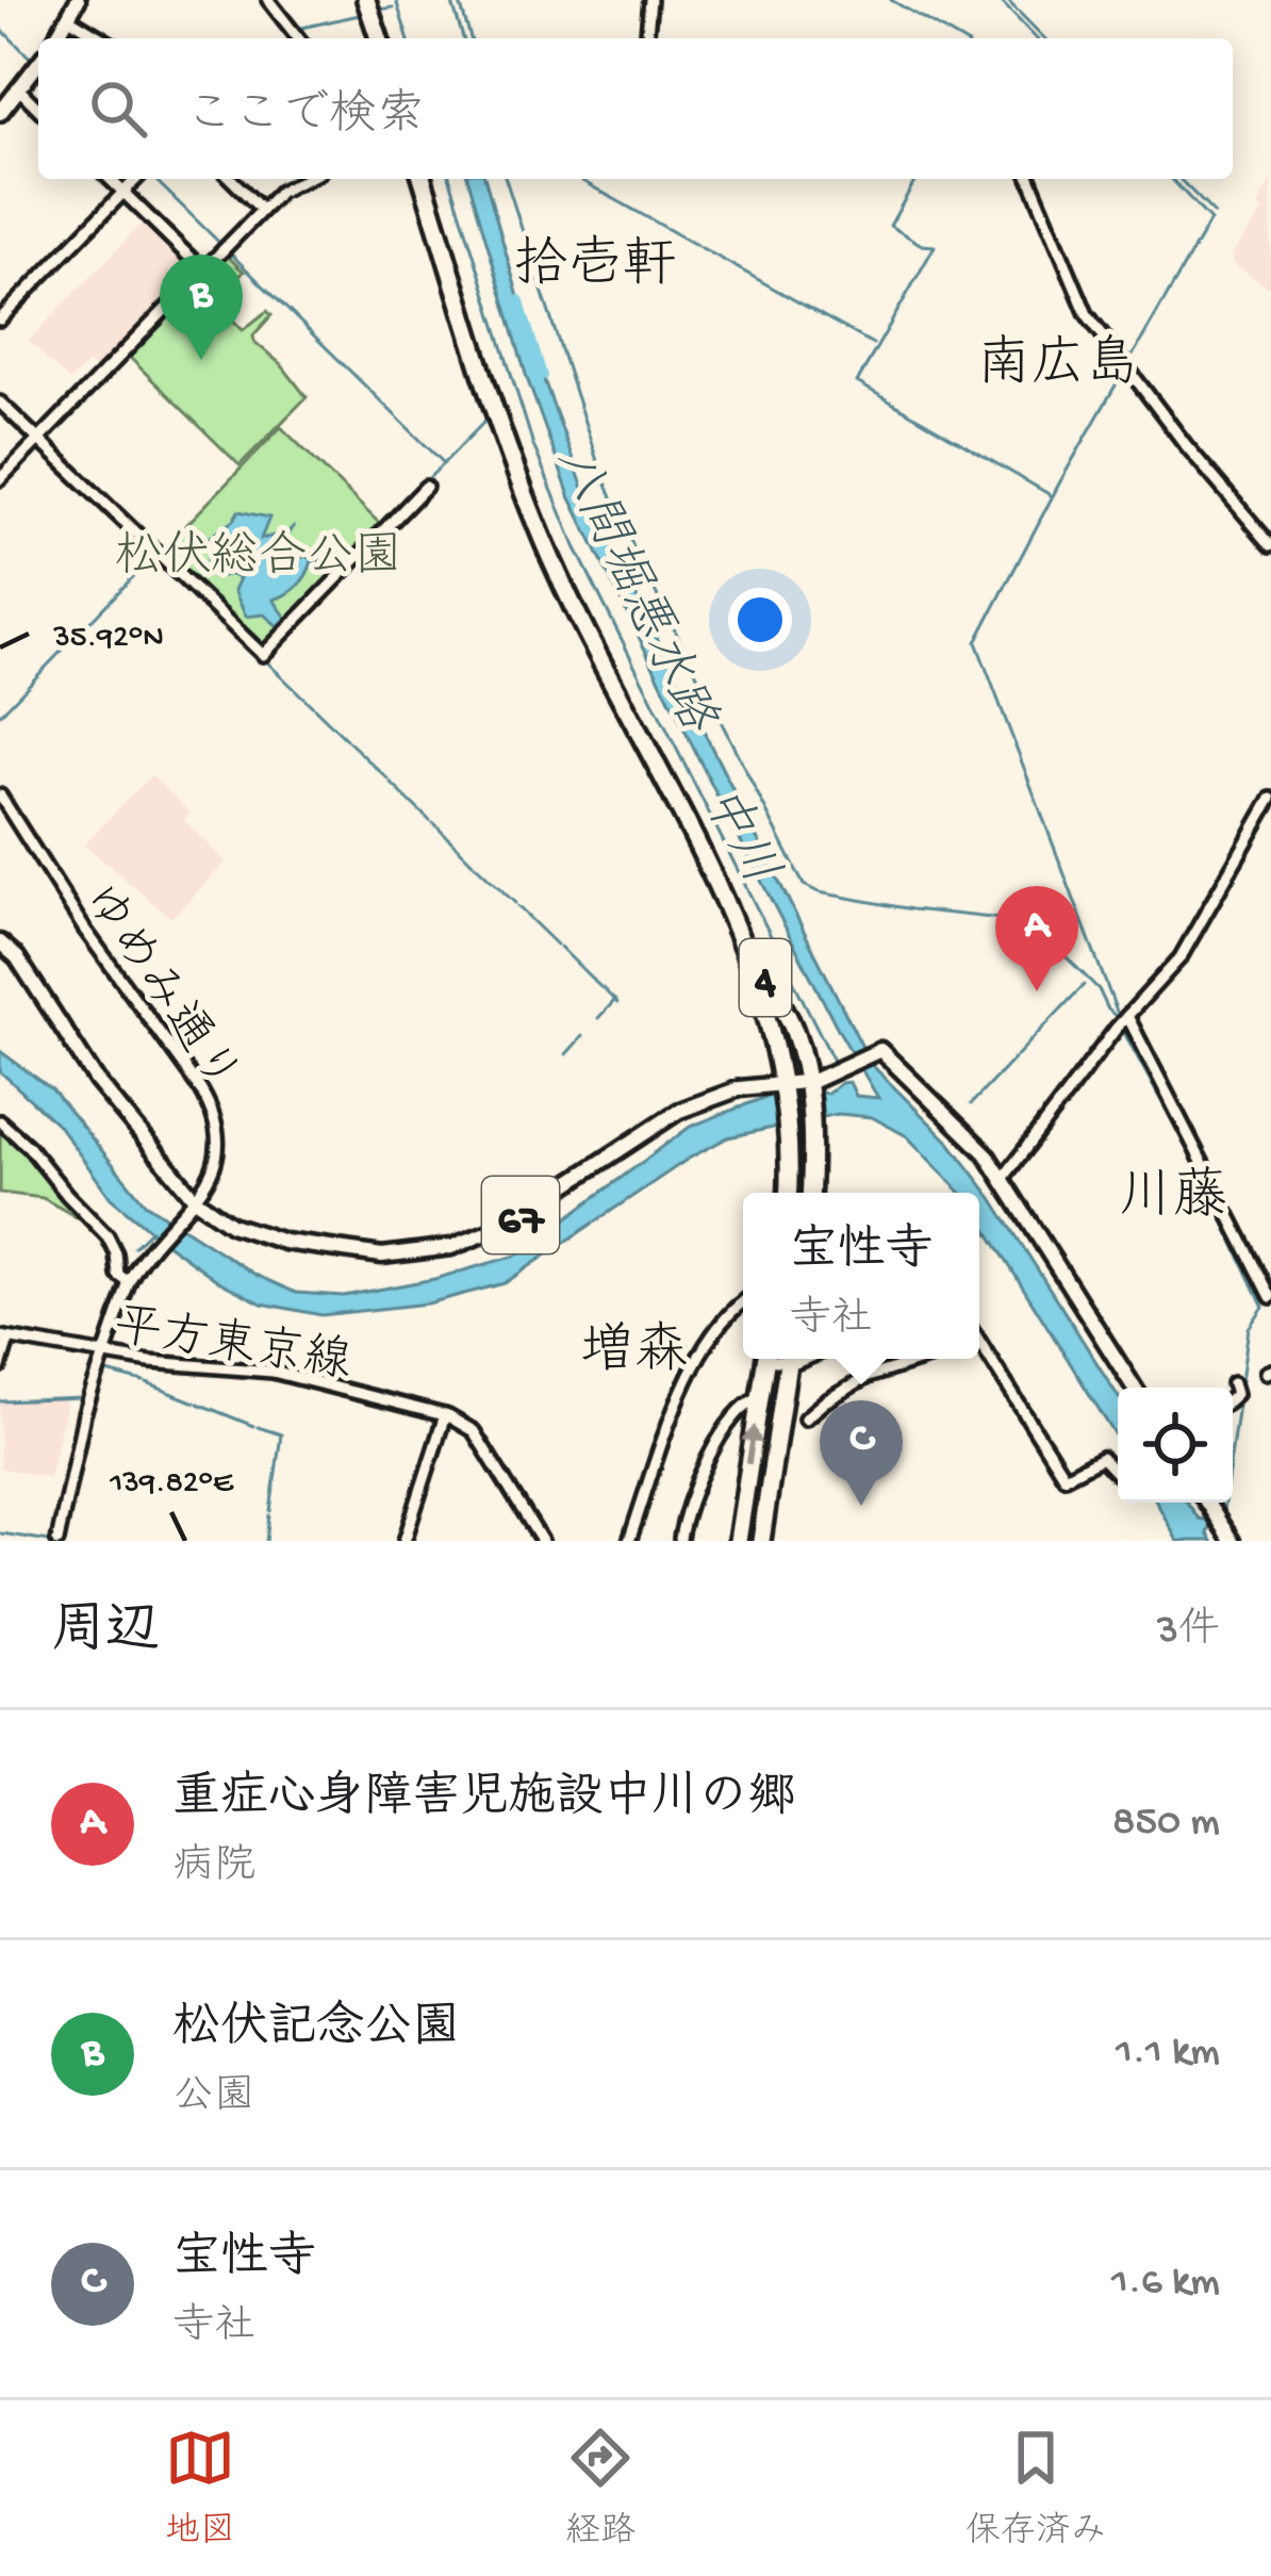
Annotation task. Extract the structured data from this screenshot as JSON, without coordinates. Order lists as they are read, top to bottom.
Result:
{
  "streets": {
    "highway": ["4"],
    "main road": ["67"],
    "street": ["ゆめみ通り", "平方東京線"]
  },
  "crossings": [
    ["4", "67"],
    ["ゆめみ通り", "67"],
    ["ゆめみ通り", "平方東京線"]
  ],
  "districts": [
    "拾壱軒",
    "南広島",
    "川藤",
    "増森"
  ],
  "water": ["八間堀悪水路", "中川"],
  "parks": ["松伏総合公園"],
  "page": {
    "search": "ここで検索",
    "pins": ["B", "A", "C"],
    "popup": ["宝性寺", "寺社"],
    "heading": ["周辺", "3件"],
    "list": [
      {
        "mark": "A",
        "name": "重症心身障害児施設中川の郷",
        "note": "病院",
        "value": "850 m"
      },
      {
        "mark": "B",
        "name": "松伏記念公園",
        "note": "公園",
        "value": "1.1 km"
      },
      {
        "mark": "C",
        "name": "宝性寺",
        "note": "寺社",
        "value": "1.6 km"
      }
    ],
    "nav": ["地図", "経路", "保存済み"]
  },
  "coordinates": ["35.92°N", "139.82°E"]
}
